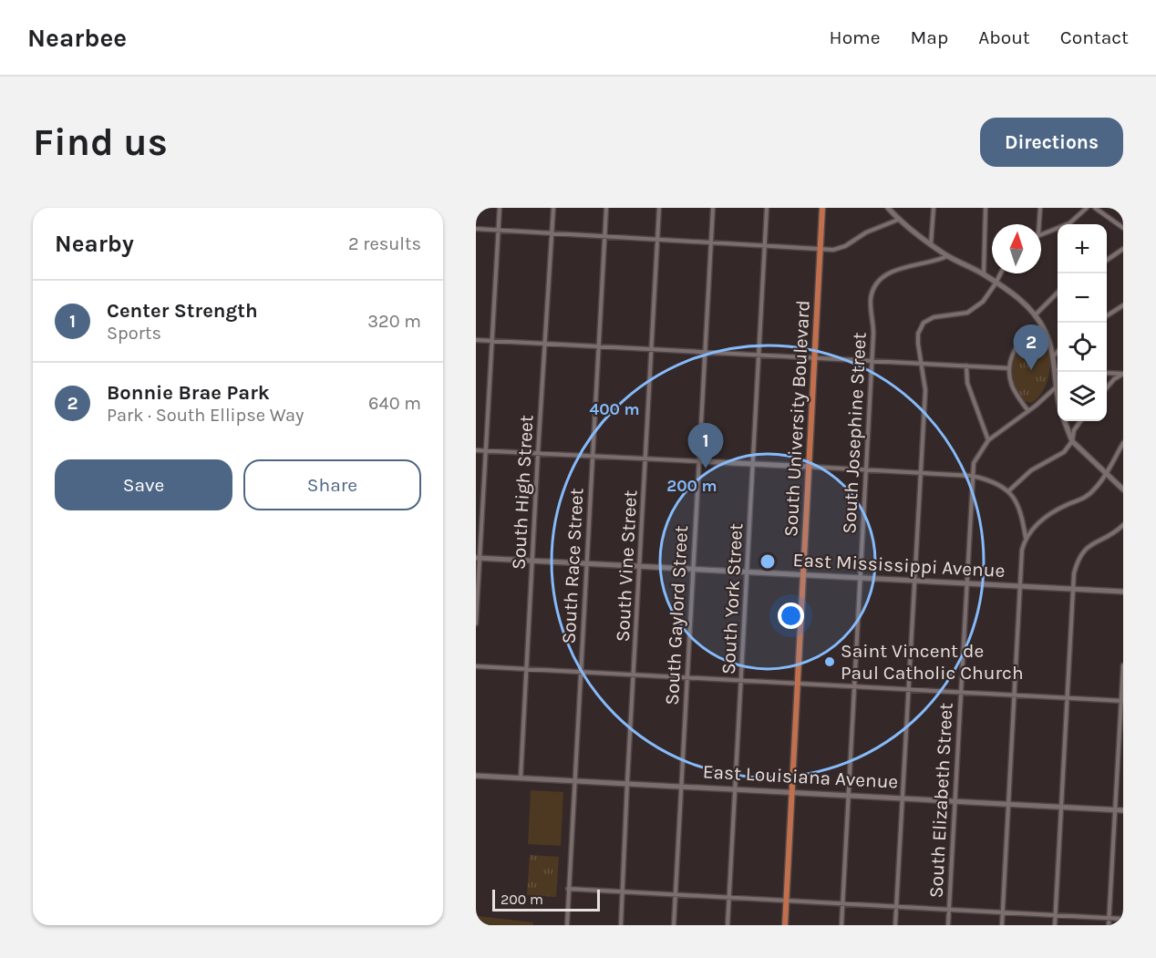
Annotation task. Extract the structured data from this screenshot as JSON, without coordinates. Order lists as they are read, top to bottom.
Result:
{
  "streets": {
    "main road": ["South University Boulevard"],
    "street": [
      "South Josephine Street",
      "South High Street",
      "East Mississippi Avenue",
      "South Race Street",
      "South Vine Street",
      "South York Street",
      "South Gaylord Street",
      "East Louisiana Avenue",
      "South Elizabeth Street"
    ]
  },
  "crossings": [
    ["South University Boulevard", "East Mississippi Avenue"],
    ["South University Boulevard", "East Louisiana Avenue"],
    ["South Josephine Street", "East Mississippi Avenue"],
    ["South Josephine Street", "East Louisiana Avenue"],
    ["South High Street", "East Mississippi Avenue"],
    ["South High Street", "East Louisiana Avenue"],
    ["East Mississippi Avenue", "South Race Street"],
    ["East Mississippi Avenue", "South Vine Street"],
    ["East Mississippi Avenue", "South York Street"],
    ["East Mississippi Avenue", "South Gaylord Street"],
    ["East Mississippi Avenue", "South Elizabeth Street"],
    ["South Race Street", "East Louisiana Avenue"],
    ["South Vine Street", "East Louisiana Avenue"],
    ["South York Street", "East Louisiana Avenue"],
    ["South Gaylord Street", "East Louisiana Avenue"],
    ["East Louisiana Avenue", "South Elizabeth Street"]
  ],
  "places": ["Saint Vincent de Paul Catholic Church"],
  "scale_bar": "200 m",
  "north": "top",
  "page": {
    "header": "Nearbee",
    "nav": [
      "Home",
      "Map",
      "About",
      "Contact"
    ],
    "buttons": [
      "Directions",
      ["Save", "Share"]
    ],
    "title": "Find us",
    "heading": ["Nearby", "2 results"],
    "map_buttons": ["+", "−"],
    "list": [
      {
        "mark": "1",
        "name": "Center Strength",
        "note": "Sports",
        "value": "320 m"
      },
      {
        "mark": "2",
        "name": "Bonnie Brae Park",
        "note": "Park · South Ellipse Way",
        "value": "640 m"
      }
    ],
    "pins": ["2", "1"],
    "scale": "200 m"
  },
  "rings": ["400 m", "200 m"]
}
